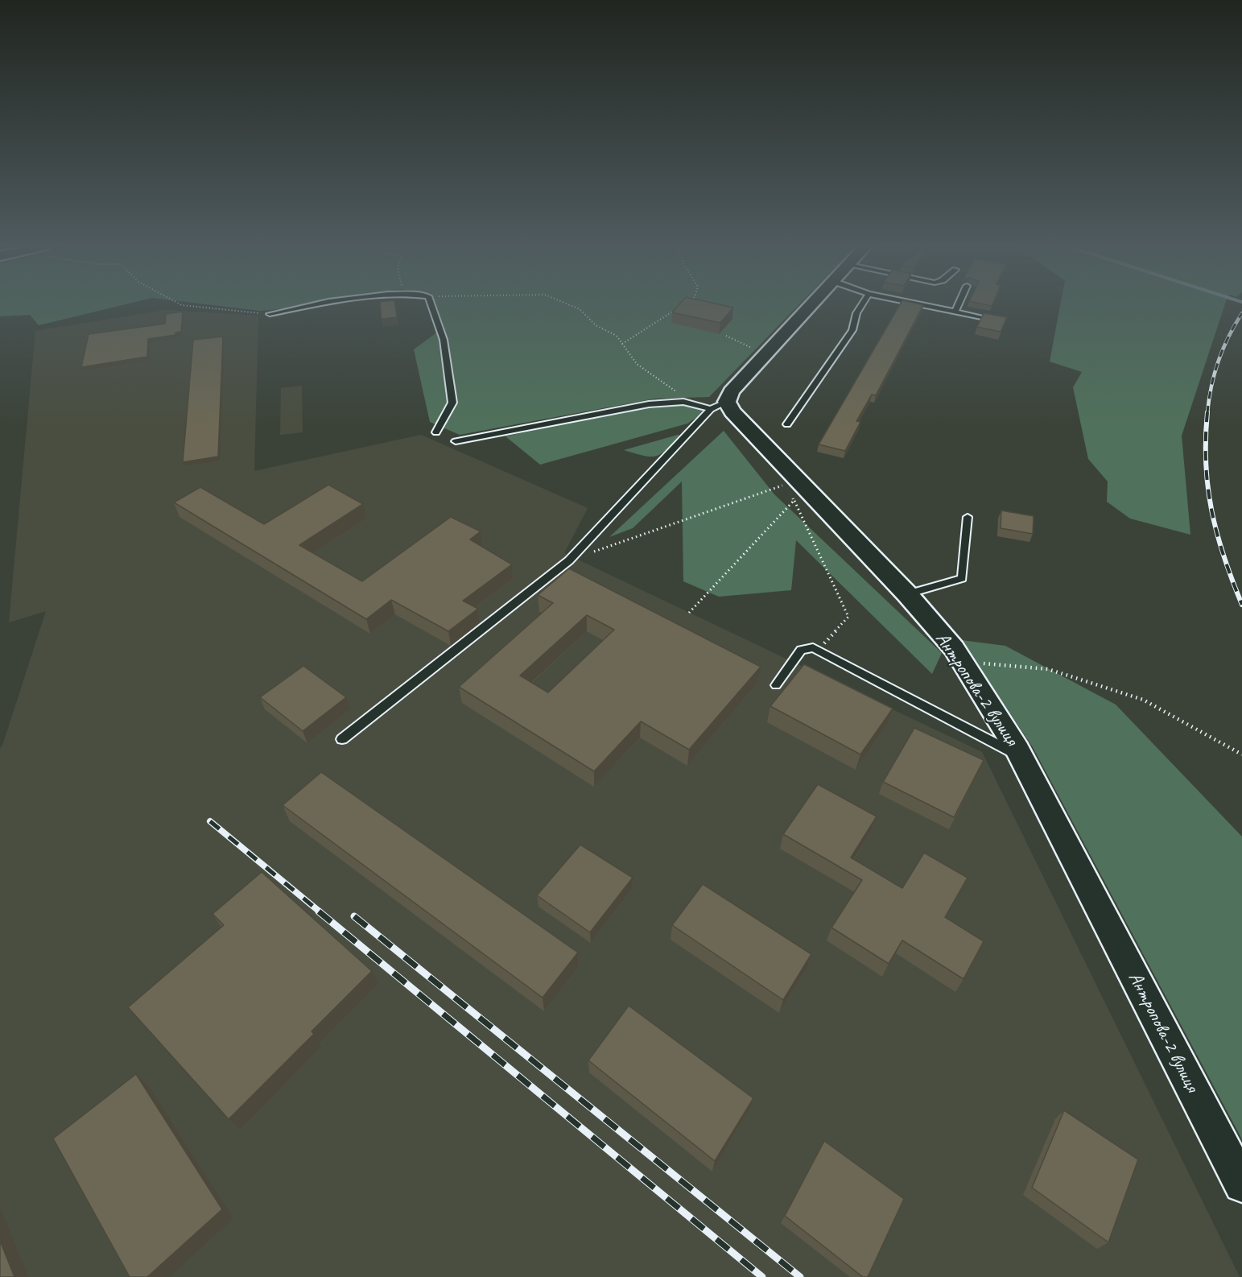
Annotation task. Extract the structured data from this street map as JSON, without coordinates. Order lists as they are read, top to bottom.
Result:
{
  "streets": {
    "street": ["Антропова-2 вулиця"]
  }
}
